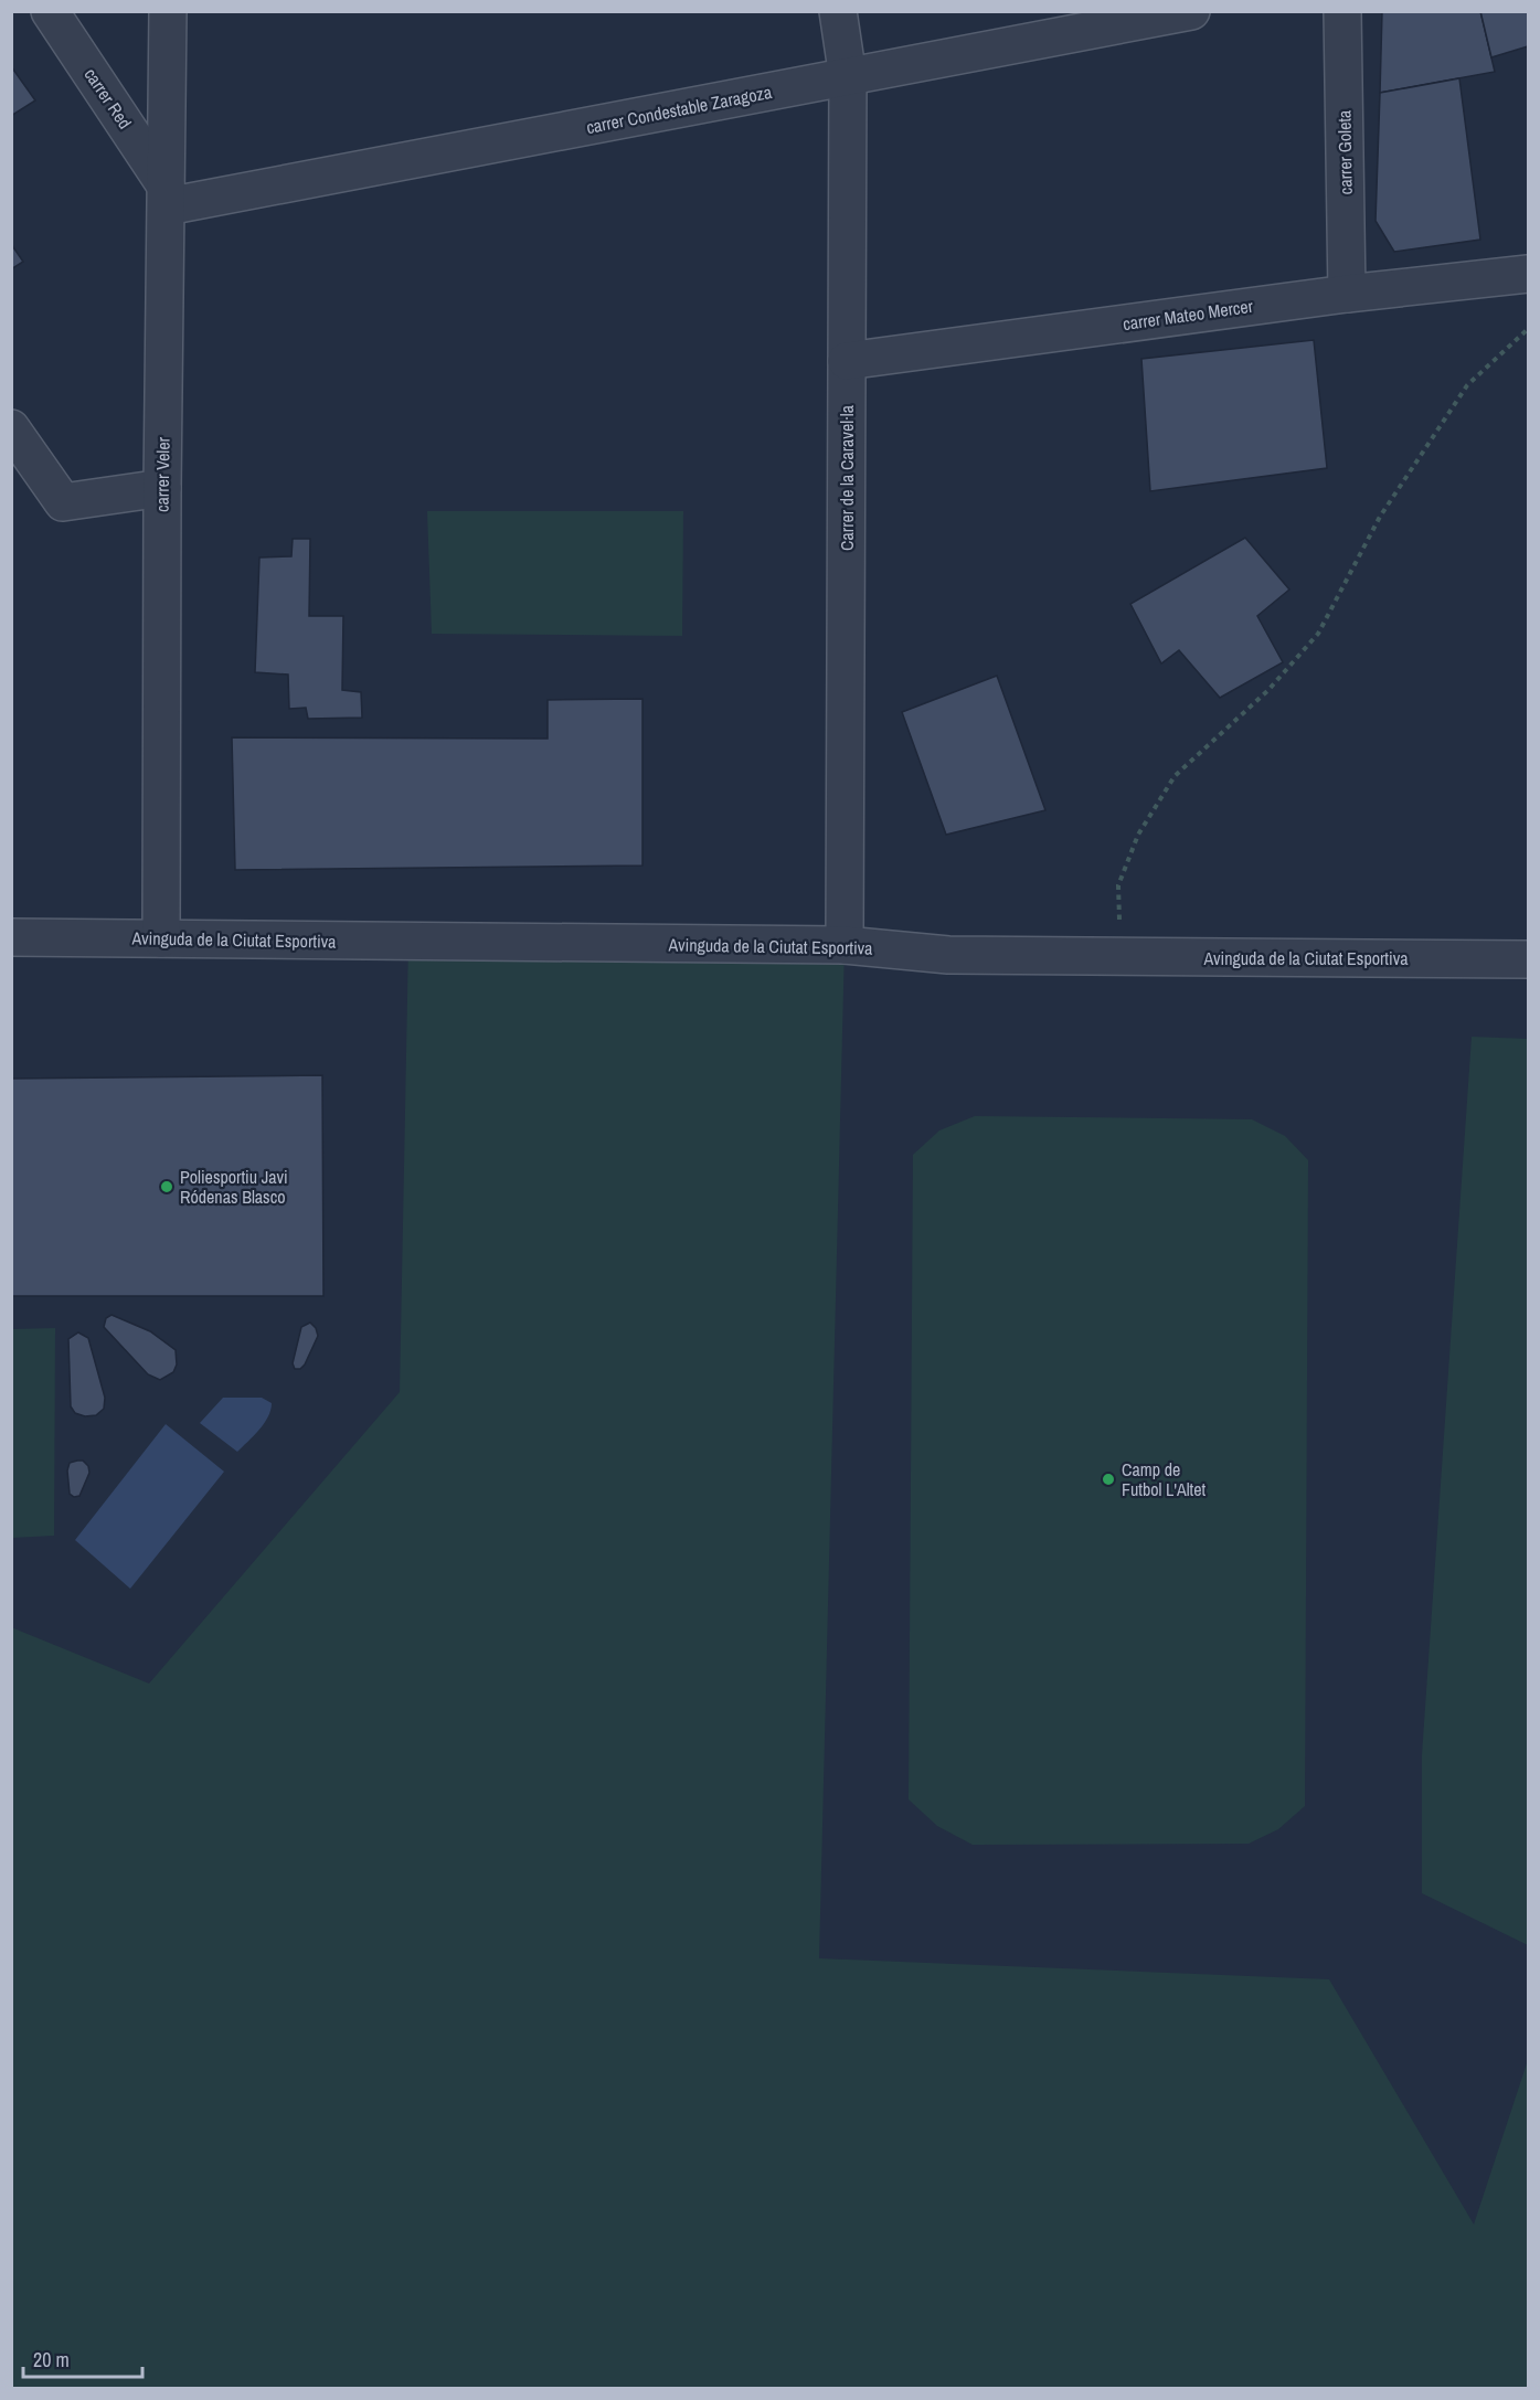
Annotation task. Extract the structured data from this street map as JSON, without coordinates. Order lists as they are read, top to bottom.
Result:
{
  "streets": {
    "street": [
      "carrer Red",
      "carrer Condestable Zaragoza",
      "carrer Goleta",
      "carrer Mateo Mercer",
      "carrer Veler",
      "Carrer de la Caravel·la",
      "Avinguda de la Ciutat Esportiva"
    ]
  },
  "crossings": [
    ["carrer Red", "carrer Condestable Zaragoza"],
    ["carrer Red", "carrer Veler"],
    ["carrer Condestable Zaragoza", "carrer Veler"],
    ["carrer Condestable Zaragoza", "Carrer de la Caravel·la"],
    ["carrer Goleta", "carrer Mateo Mercer"],
    ["carrer Mateo Mercer", "Carrer de la Caravel·la"],
    ["carrer Veler", "Avinguda de la Ciutat Esportiva"],
    ["Carrer de la Caravel·la", "Avinguda de la Ciutat Esportiva"]
  ],
  "places": ["Poliesportiu Javi Ródenas Blasco", "Camp de Futbol L'Altet"],
  "scale_bar": "20 m"
}
